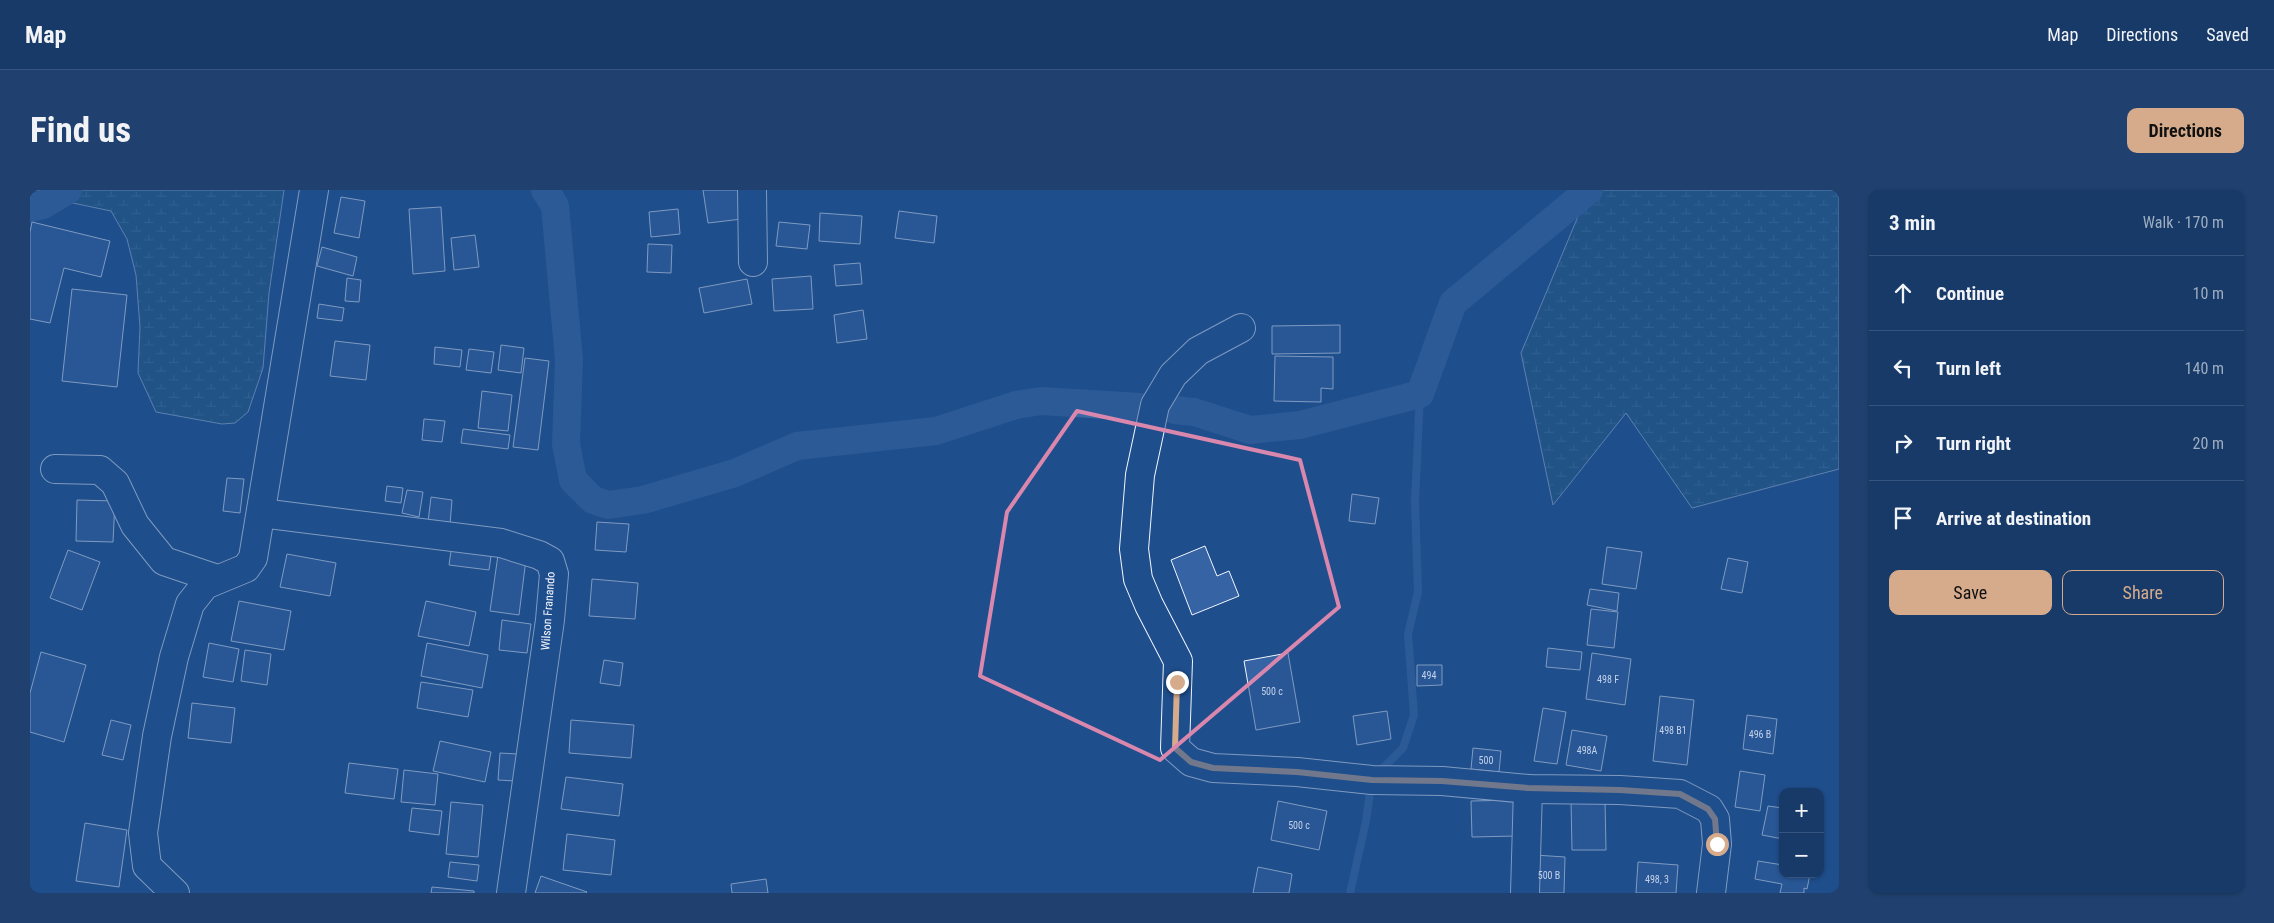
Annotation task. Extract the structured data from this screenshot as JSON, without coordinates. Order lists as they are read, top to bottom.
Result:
{
  "streets": {
    "street": ["Wilson Franando"]
  },
  "house_numbers": [
    "494",
    "498 F",
    "500 c",
    "498 B1",
    "496 B",
    "498A",
    "500",
    "500 c",
    "500 B",
    "498, 3"
  ],
  "page": {
    "header": "Map",
    "nav": ["Map", "Directions", "Saved"],
    "buttons": [
      "Directions",
      ["Save", "Share"]
    ],
    "title": "Find us",
    "heading": ["3 min", "Walk · 170 m"],
    "list": [
      ["Continue", "10 m"],
      ["Turn left", "140 m"],
      ["Turn right", "20 m"],
      "Arrive at destination"
    ],
    "map_buttons": ["+", "−"]
  }
}
